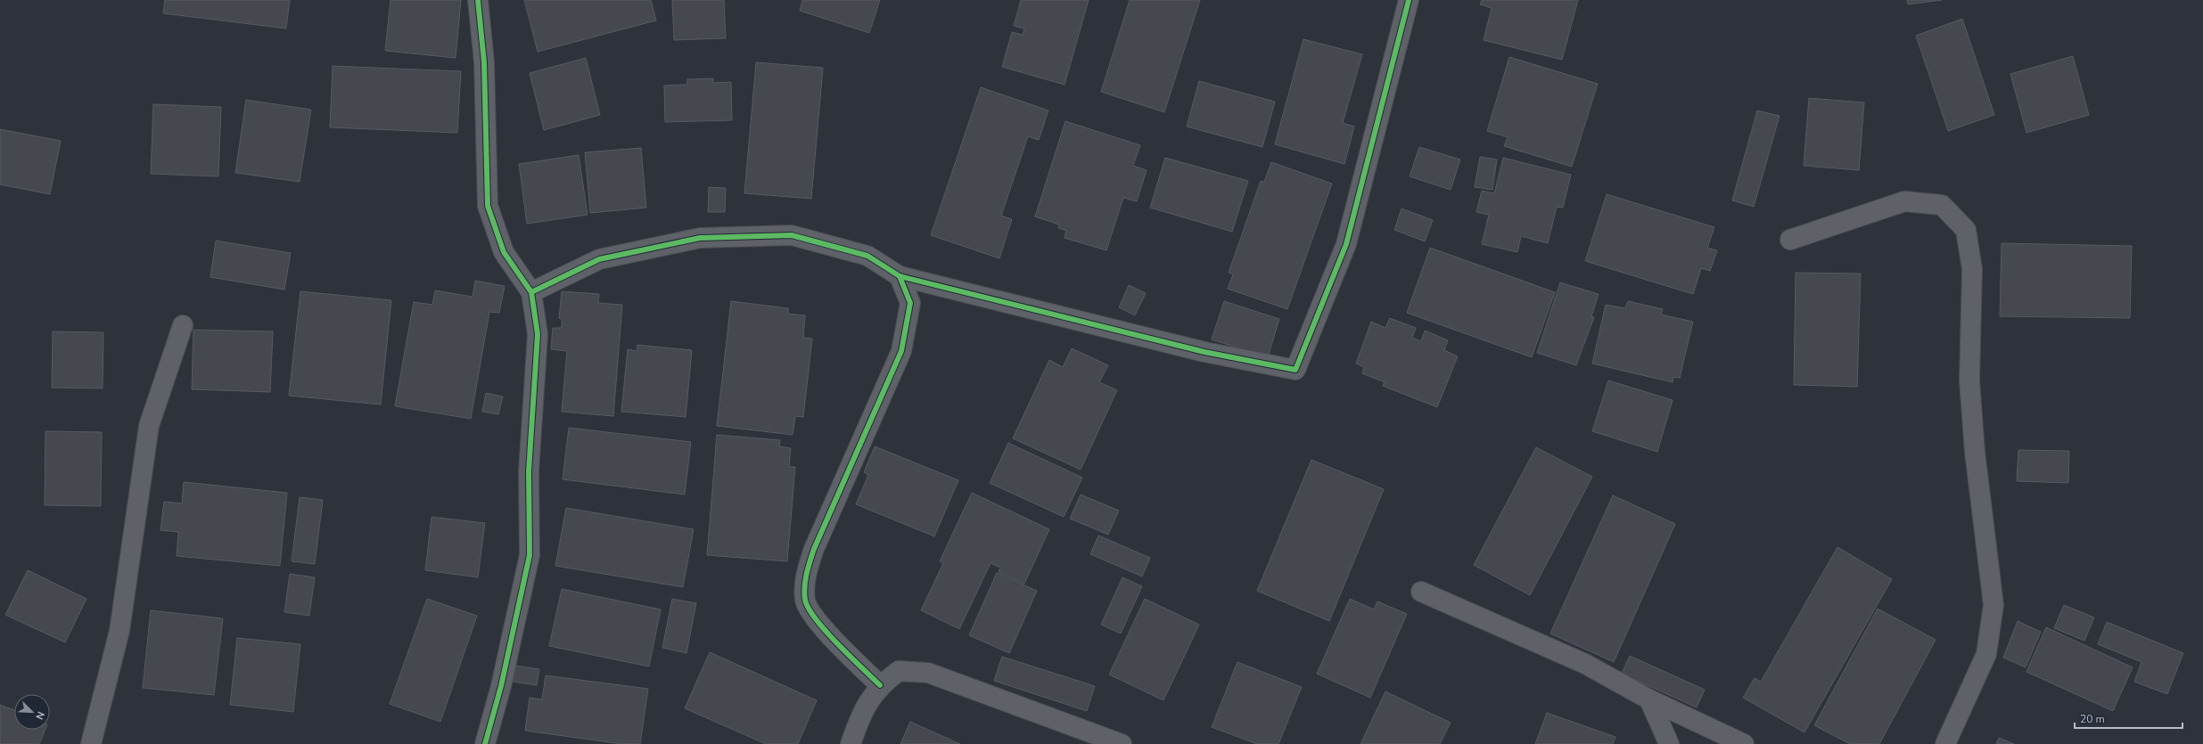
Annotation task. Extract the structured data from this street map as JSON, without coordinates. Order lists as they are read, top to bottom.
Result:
{
  "scale_bar": "20 m",
  "north": "bottom right"
}
